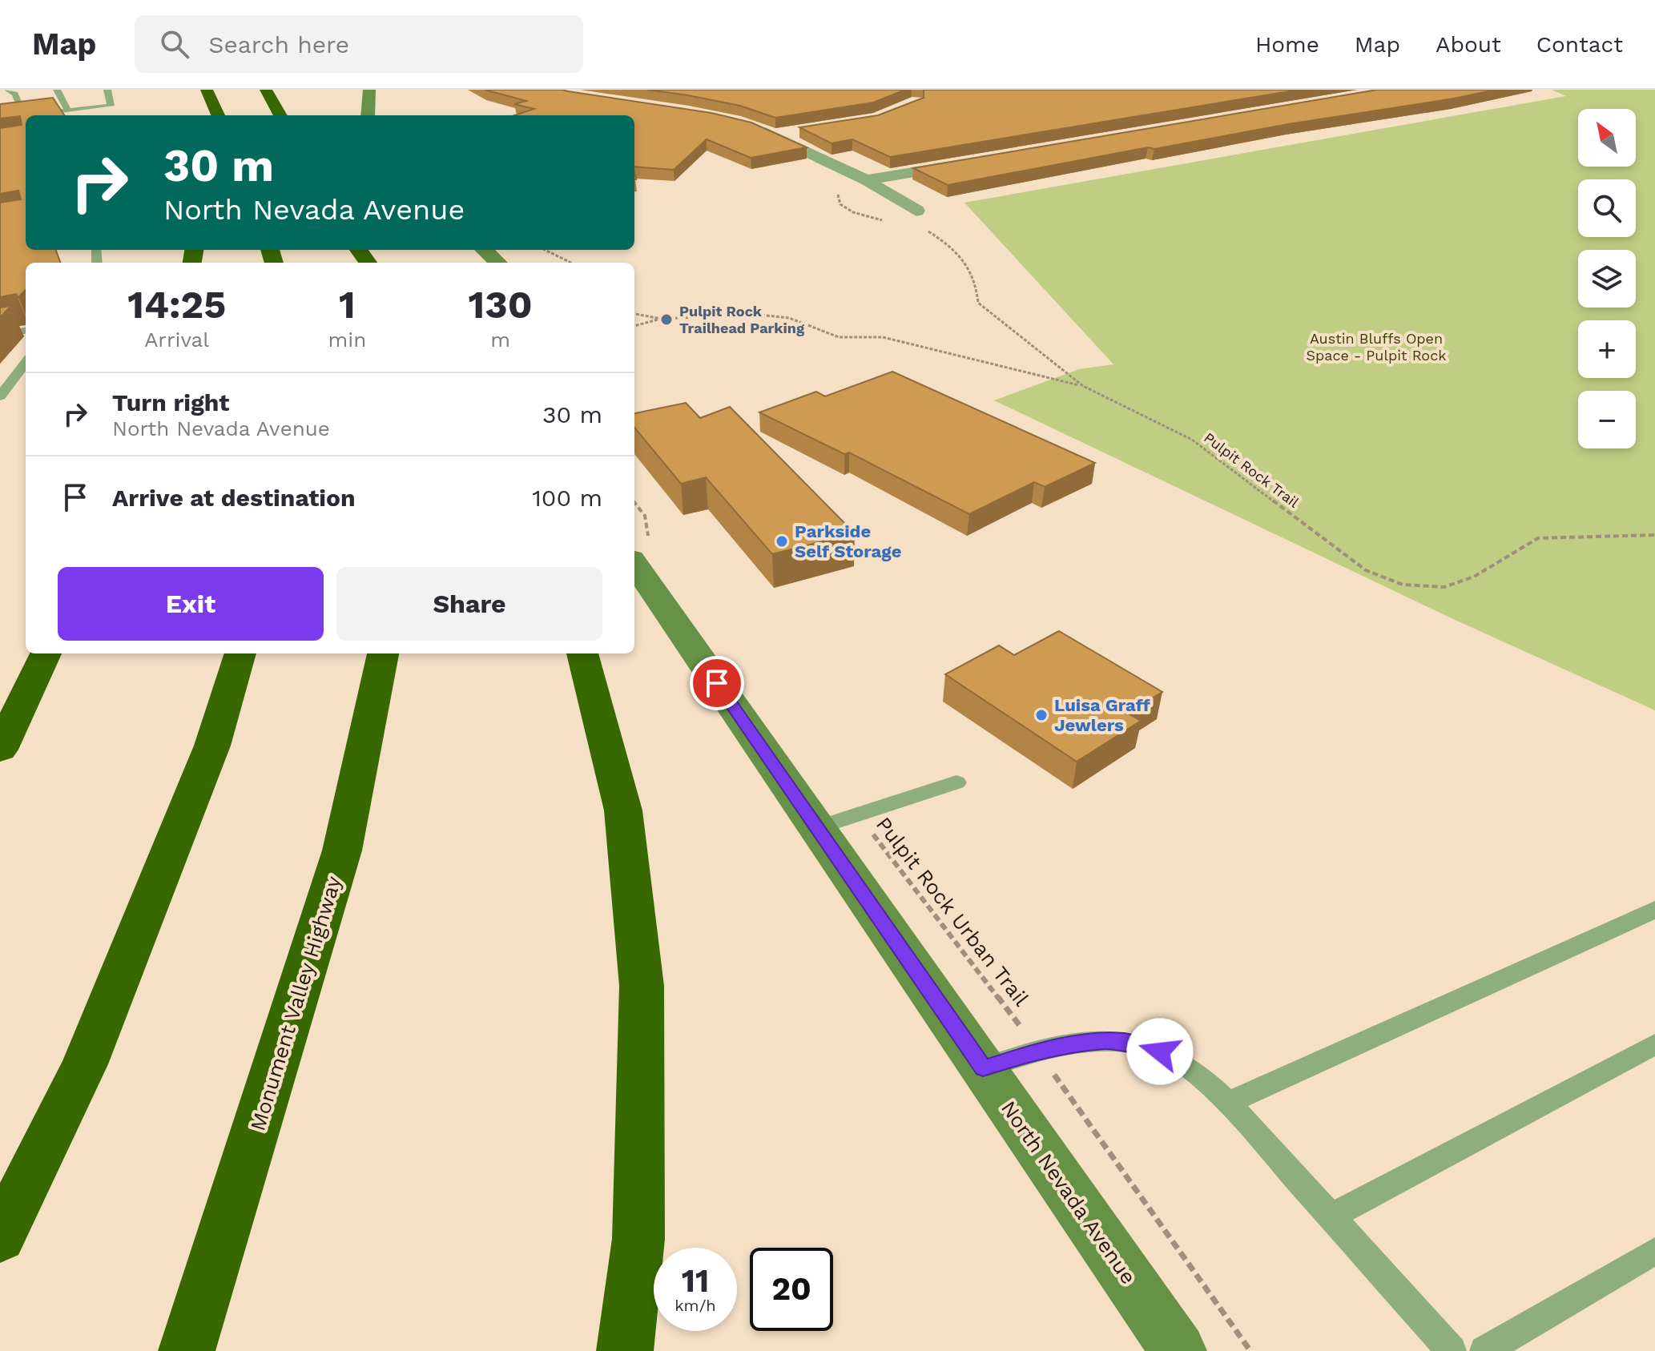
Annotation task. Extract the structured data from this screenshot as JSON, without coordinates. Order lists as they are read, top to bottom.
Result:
{
  "streets": {
    "highway": ["Monument Valley Highway"],
    "main road": ["North Nevada Avenue"],
    "path": ["Pulpit Rock Trail", "Pulpit Rock Urban Trail"]
  },
  "parks": ["Austin Bluffs Open Space - Pulpit Rock"],
  "places": ["Pulpit Rock Trailhead Parking", "Parkside Self Storage", "Luisa Graff Jewlers"],
  "north": "top left",
  "page": {
    "header": "Map",
    "search": "Search here",
    "nav": [
      "Home",
      "Map",
      "About",
      "Contact"
    ],
    "map_buttons": ["+", "−"],
    "turn": ["30 m", "North Nevada Avenue"],
    "eta": [
      "14:25",
      "Arrival",
      "1",
      "min",
      "130",
      "m"
    ],
    "list": [
      {
        "name": "Turn right",
        "note": "North Nevada Avenue",
        "value": "30 m"
      },
      {
        "name": "Arrive at destination",
        "value": "100 m"
      }
    ],
    "buttons": ["Exit", "Share"],
    "speed": "11 km/h",
    "limit": "20"
  }
}
